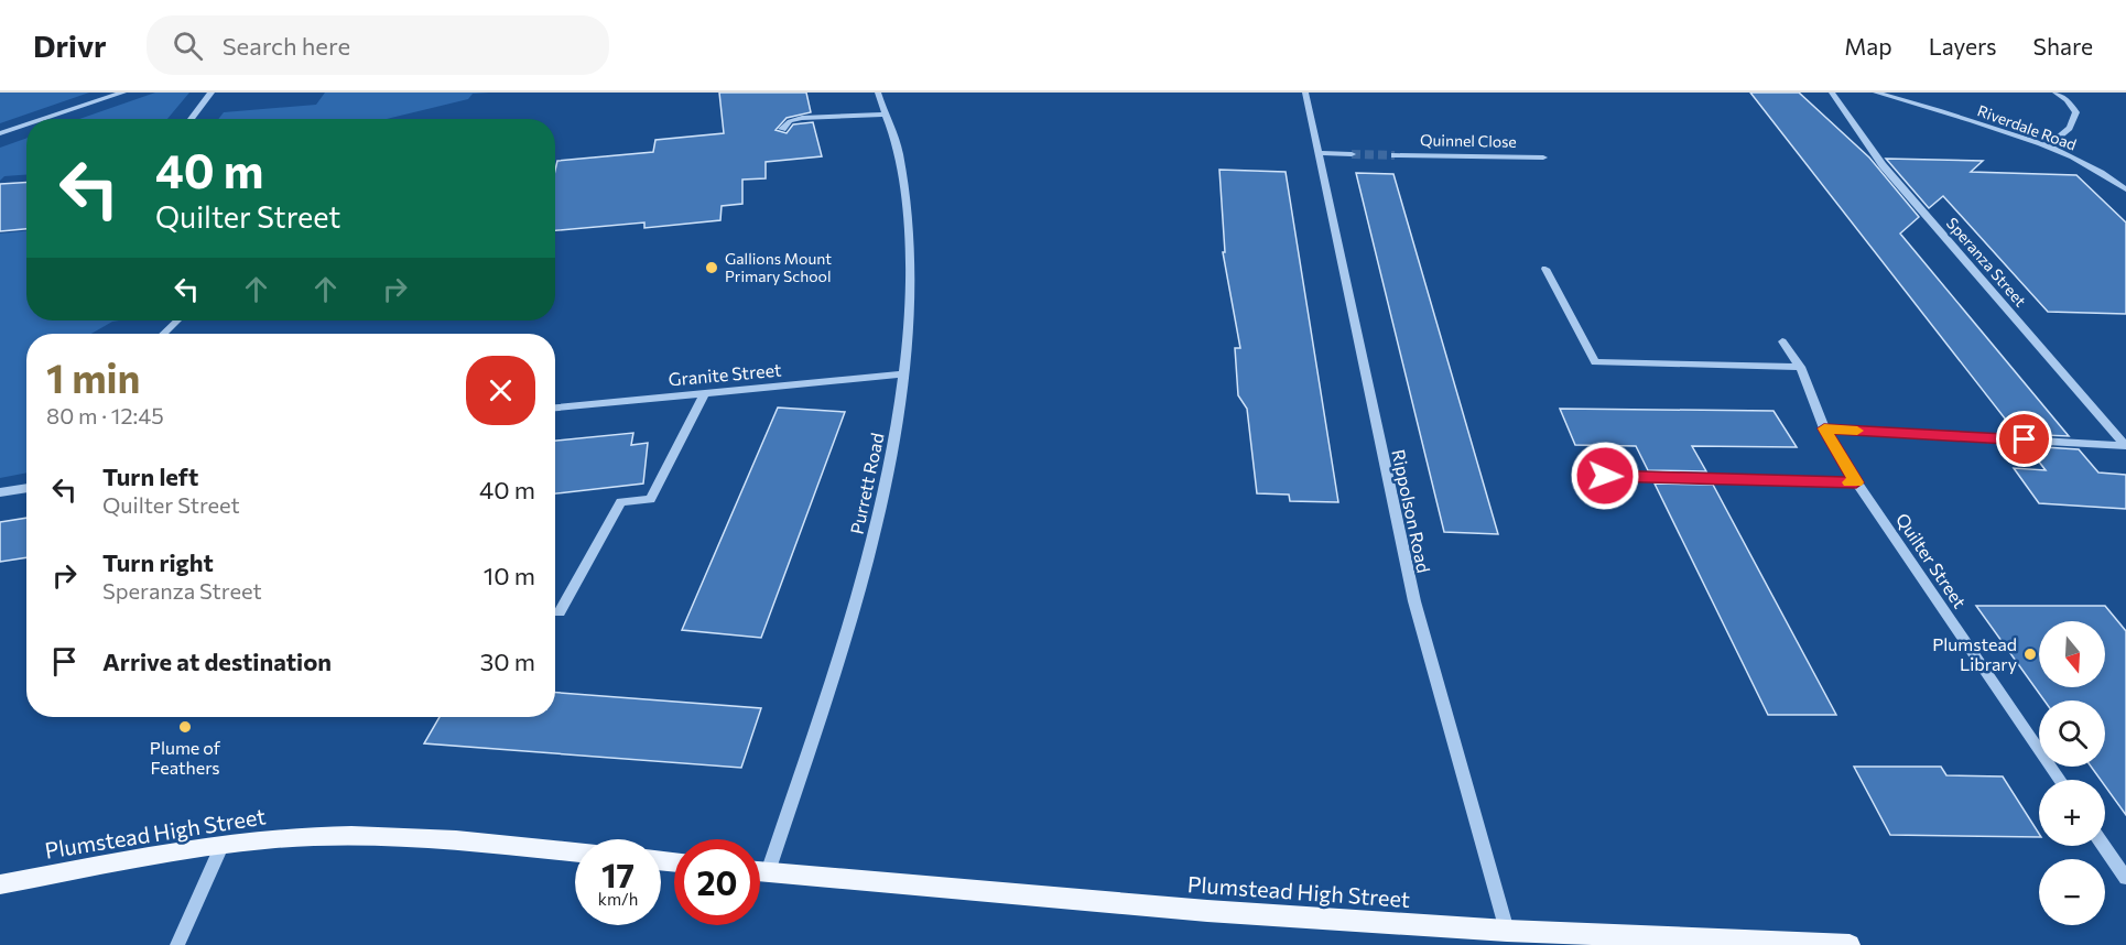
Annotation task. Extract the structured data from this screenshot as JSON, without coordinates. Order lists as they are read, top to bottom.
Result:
{
  "streets": {
    "main road": ["Plumstead High Street"],
    "street": [
      "Riverdale Road",
      "Quinnel Close",
      "Speranza Street",
      "Granite Street",
      "Purrett Road",
      "Rippolson Road",
      "Quilter Street"
    ]
  },
  "crossings": [
    ["Speranza Street", "Quilter Street"],
    ["Granite Street", "Purrett Road"],
    ["Purrett Road", "Plumstead High Street"],
    ["Rippolson Road", "Plumstead High Street"]
  ],
  "places": ["Gallions Mount Primary School", "Plumstead Library", "Plume of Feathers"],
  "north": "bottom",
  "page": {
    "header": "Drivr",
    "search": "Search here",
    "nav": ["Map", "Layers", "Share"],
    "turn": ["40 m", "Quilter Street"],
    "heading": ["1 min", "80 m · 12:45"],
    "list": [
      {
        "name": "Turn left",
        "note": "Quilter Street",
        "value": "40 m"
      },
      {
        "name": "Turn right",
        "note": "Speranza Street",
        "value": "10 m"
      },
      {
        "name": "Arrive at destination",
        "value": "30 m"
      }
    ],
    "map_buttons": ["+", "−"],
    "speed": "17 km/h",
    "limit": "20"
  }
}
